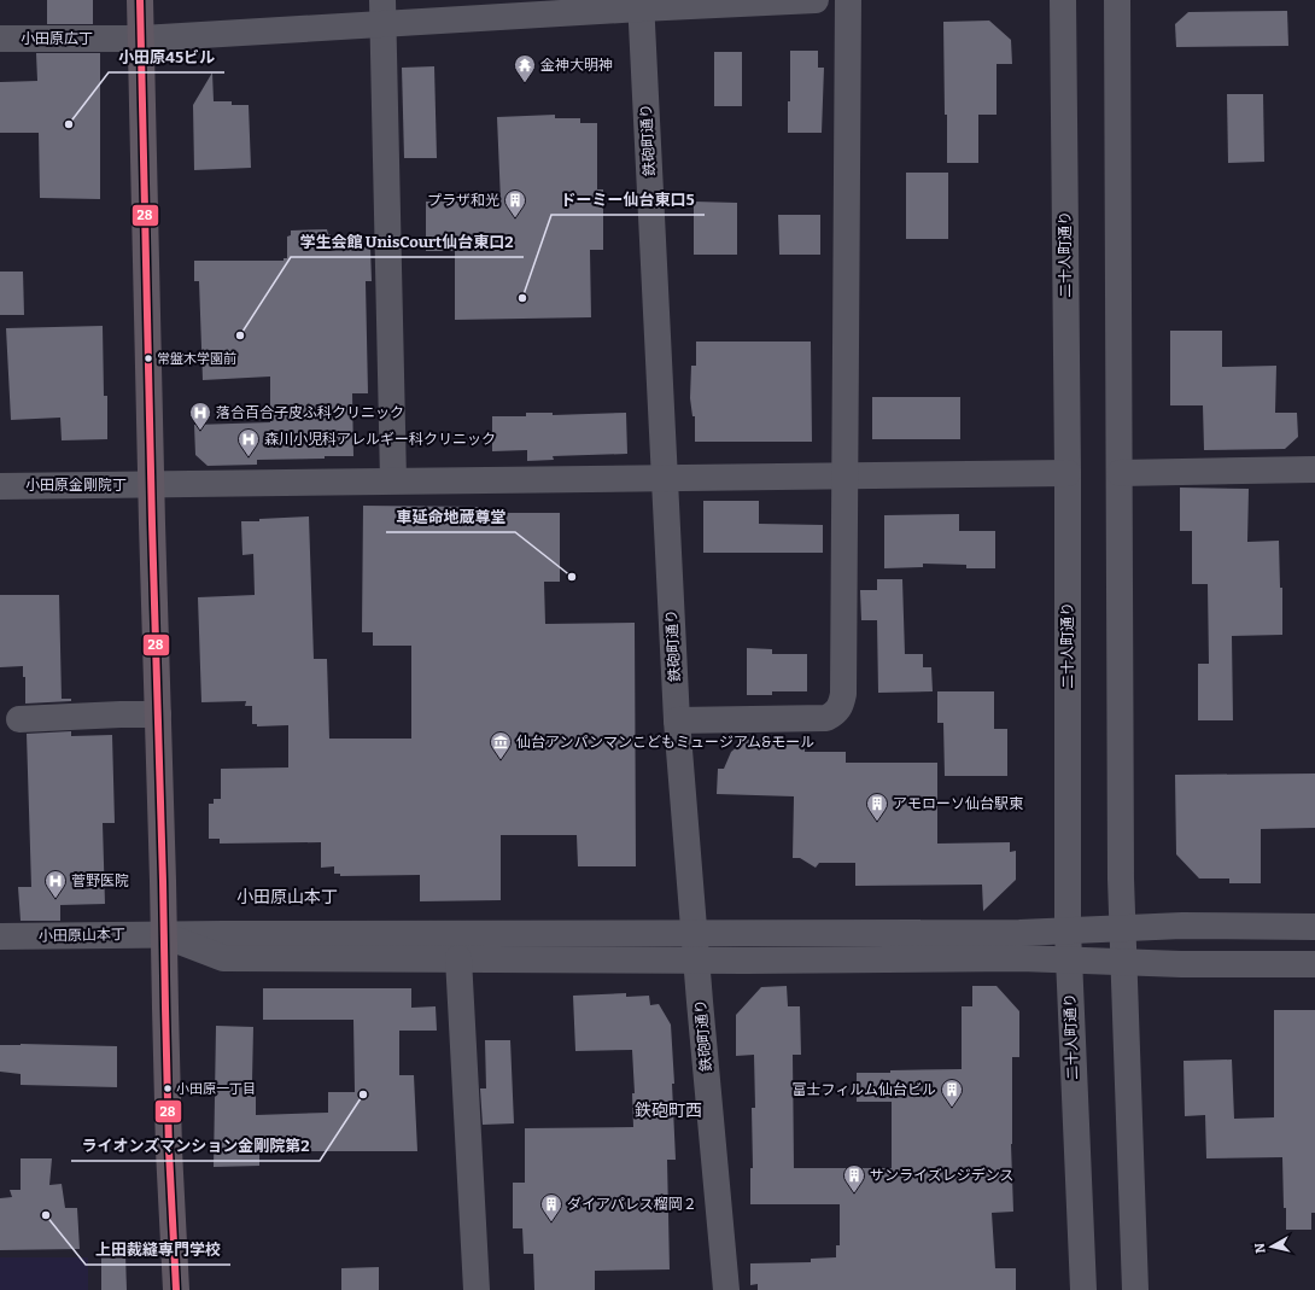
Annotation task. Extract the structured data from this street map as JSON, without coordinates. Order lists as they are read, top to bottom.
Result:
{
  "streets": {
    "street": [
      "小田原広丁",
      "鉄砲町通り",
      "二十人町通り",
      "小田原金剛院丁",
      "小田原山本丁"
    ]
  },
  "crossings": [
    ["小田原広丁", "鉄砲町通り"],
    ["鉄砲町通り", "小田原金剛院丁"],
    ["鉄砲町通り", "小田原山本丁"],
    ["二十人町通り", "小田原金剛院丁"]
  ],
  "districts": ["小田原山本丁", "鉄砲町西"],
  "places": {
    "temple": ["金神大明神"],
    "other": [
      "小田原45ビル",
      "ドーミー仙台東口5",
      "学生会館 UnisCourt仙台東口2",
      "常盤木学園前",
      "車延命地蔵尊堂",
      "小田原一丁目",
      "ライオンズマンション金剛院第2",
      "上田裁縫専門学校"
    ],
    "building": [
      "プラザ和光",
      "アモローソ仙台駅東",
      "富士フィルム仙台ビル",
      "サンライズレジデンス",
      "ダイアパレス榴岡２"
    ],
    "hospital": ["落合百合子皮ふ科クリニック", "森川小児科アレルギー科クリニック", "菅野医院"],
    "museum": ["仙台アンパンマンこどもミュージアム&モール"]
  },
  "lines": ["transit line 28"],
  "north": "left"
}
